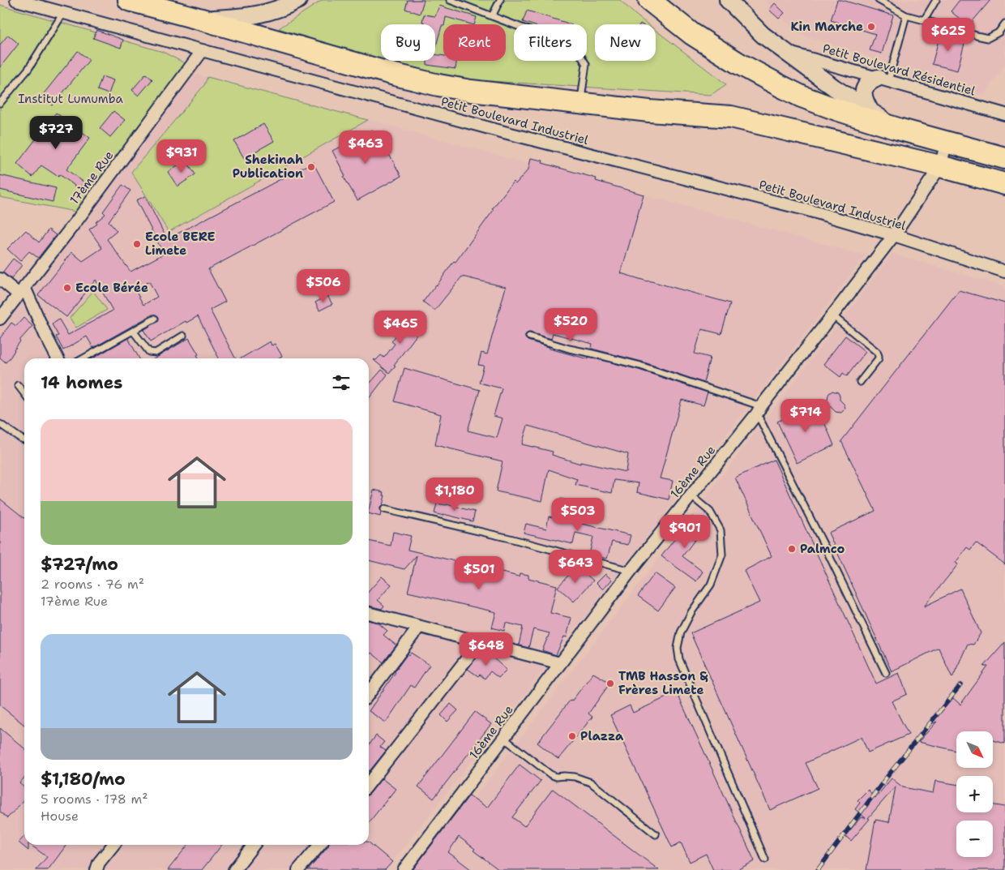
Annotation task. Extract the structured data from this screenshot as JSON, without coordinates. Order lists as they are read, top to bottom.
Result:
{
  "streets": {
    "street": [
      "Petit Boulevard Résidentiel",
      "Petit Boulevard Industriel",
      "17ème Rue",
      "16ème Rue"
    ]
  },
  "crossings": [
    ["Petit Boulevard Industriel", "17ème Rue"],
    ["Petit Boulevard Industriel", "16ème Rue"]
  ],
  "parks": ["Institut Lumumba"],
  "places": [
    "Kin Marche",
    "Shekinah Publication",
    "Ecole BERE Limete",
    "Ecole Bérée",
    "Palmco",
    "TMB Hasson & Frères Limete",
    "Plazza"
  ],
  "north": "bottom right",
  "page": {
    "price": [
      "$625",
      "$727",
      "$463",
      "$931",
      "$506",
      "$520",
      "$465",
      "$714",
      "$1,180",
      "$503",
      "$901",
      "$643",
      "$501",
      "$648"
    ],
    "chip": [
      "Buy",
      "Rent",
      "Filters",
      "New"
    ],
    "heading": "14 homes",
    "list": [
      {
        "name": "$727/mo",
        "note": "2 rooms · 76 m² · 17ème Rue"
      },
      {
        "name": "$1,180/mo",
        "note": "5 rooms · 178 m² · House"
      }
    ],
    "map_buttons": ["+", "−"]
  }
}
